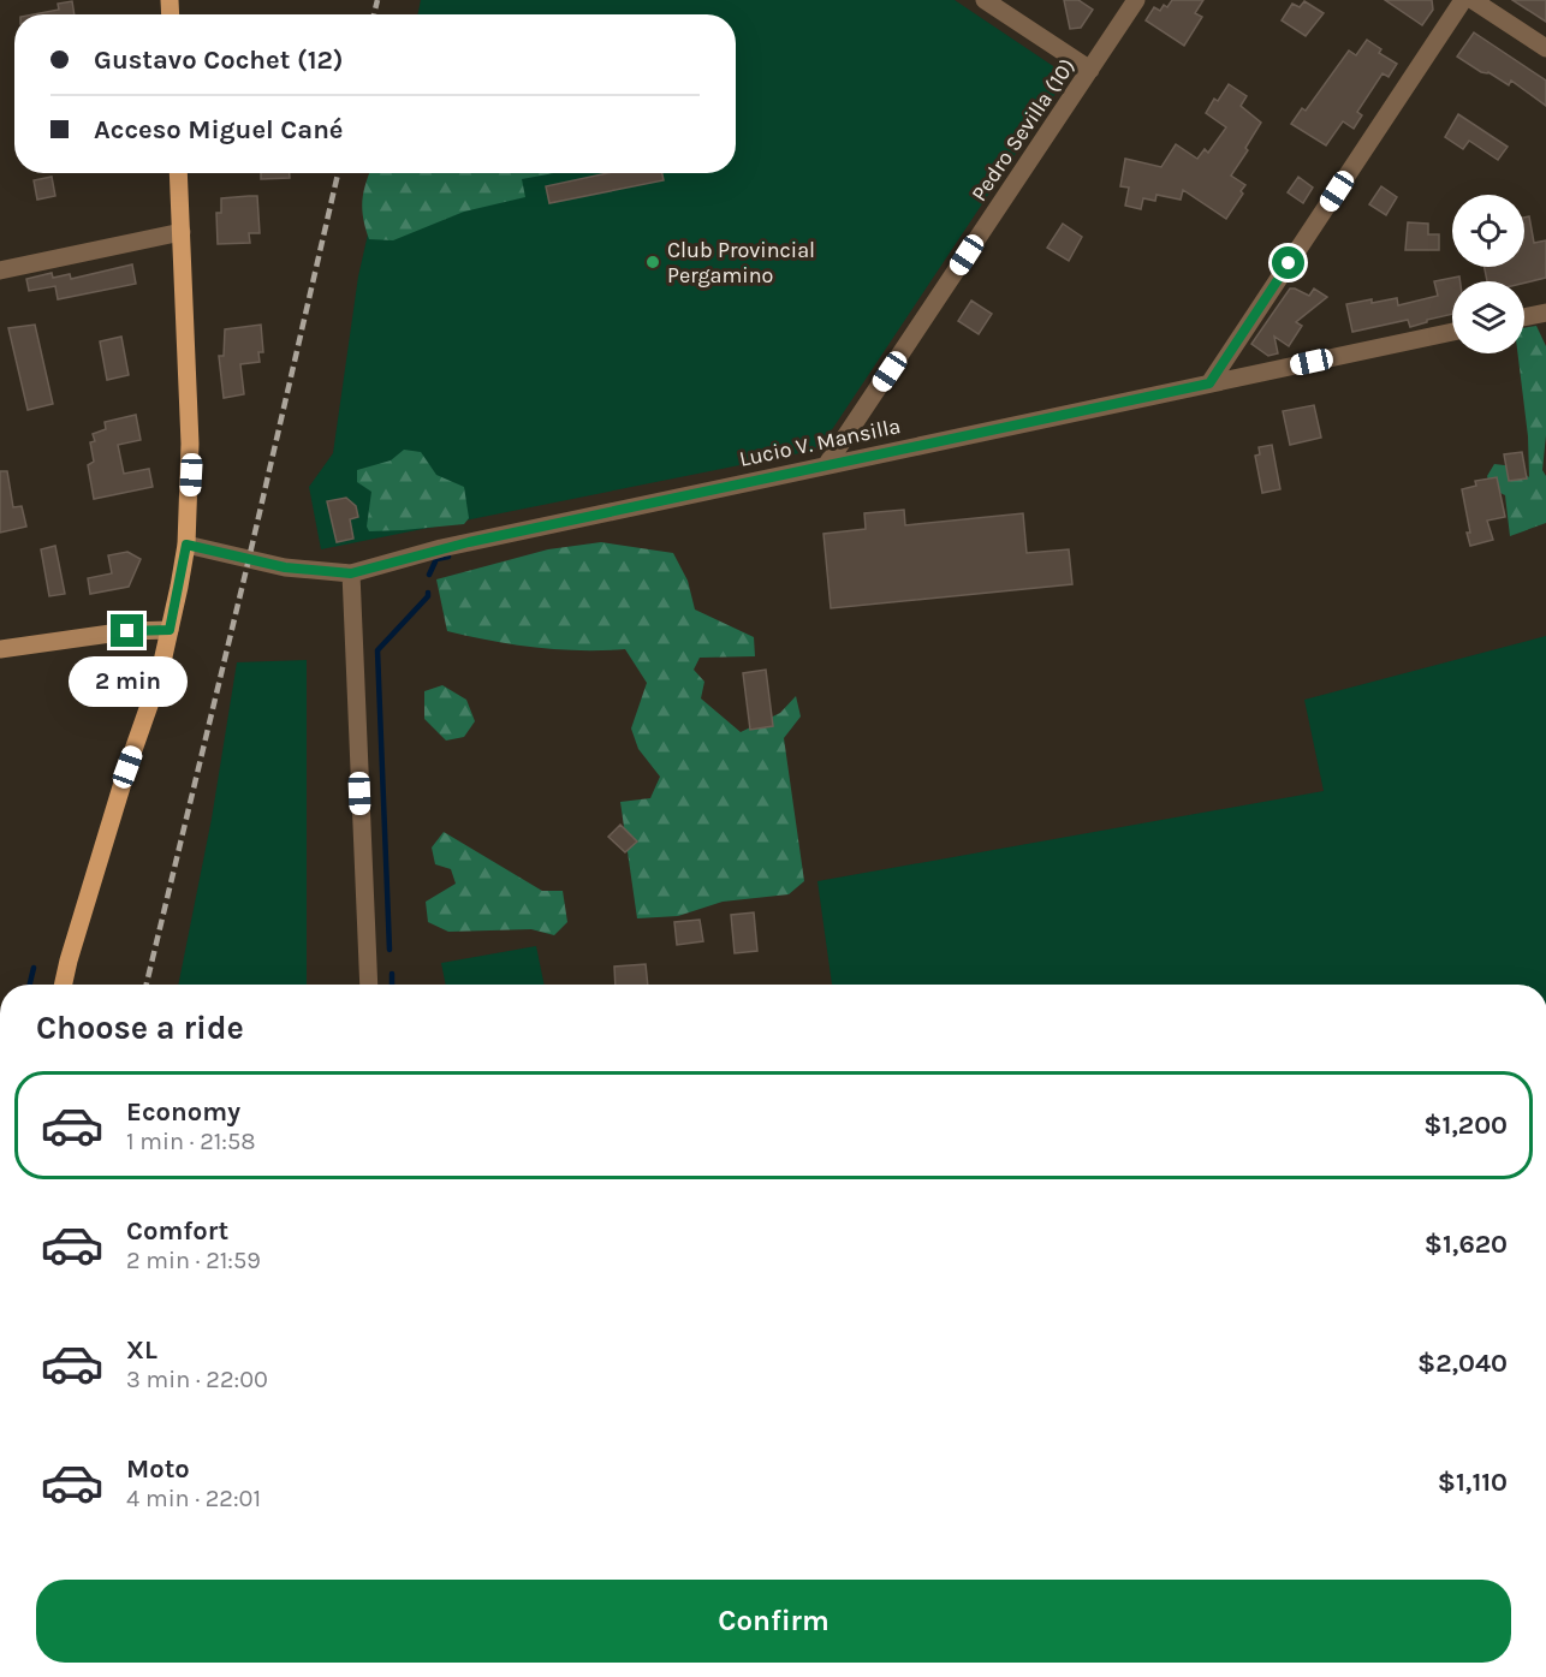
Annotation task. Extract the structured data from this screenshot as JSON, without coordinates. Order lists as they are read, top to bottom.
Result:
{
  "streets": {
    "street": ["Pedro Sevilla (10)", "Lucio V. Mansilla"]
  },
  "crossings": [
    ["Pedro Sevilla (10)", "Lucio V. Mansilla"]
  ],
  "places": ["Club Provincial Pergamino"],
  "page": {
    "banner": ["Gustavo Cochet (12)", "Acceso Miguel Cané"],
    "bubble": "2 min",
    "heading": "Choose a ride",
    "list": [
      {
        "name": "Economy",
        "note": "1 min · 21:58",
        "value": "$1,200"
      },
      {
        "name": "Comfort",
        "note": "2 min · 21:59",
        "value": "$1,620"
      },
      {
        "name": "XL",
        "note": "3 min · 22:00",
        "value": "$2,040"
      },
      {
        "name": "Moto",
        "note": "4 min · 22:01",
        "value": "$1,110"
      }
    ],
    "buttons": "Confirm"
  }
}
